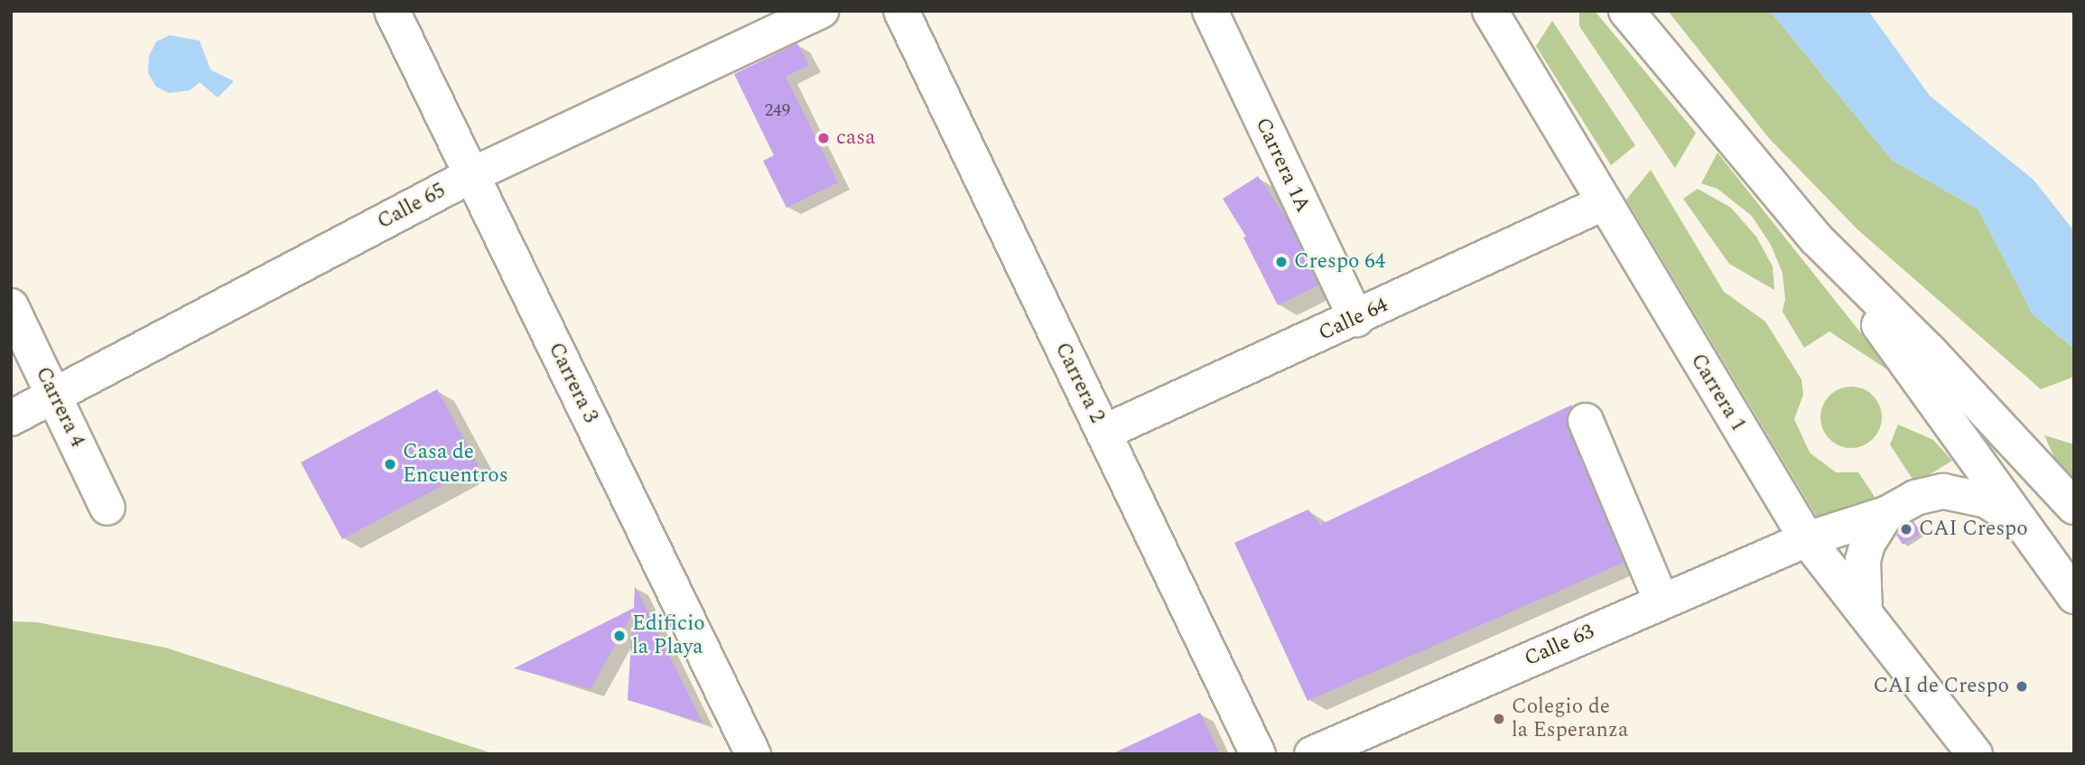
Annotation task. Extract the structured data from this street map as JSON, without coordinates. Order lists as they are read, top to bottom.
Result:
{
  "streets": {
    "street": [
      "Carrera 1A",
      "Calle 65",
      "Calle 64",
      "Carrera 3",
      "Carrera 2",
      "Carrera 1",
      "Carrera 4",
      "Calle 63"
    ]
  },
  "crossings": [
    ["Carrera 1A", "Calle 64"],
    ["Calle 65", "Carrera 3"],
    ["Calle 65", "Carrera 4"],
    ["Calle 64", "Carrera 2"],
    ["Calle 64", "Carrera 1"],
    ["Carrera 1", "Calle 63"]
  ],
  "places": [
    "casa",
    "Crespo 64",
    "Casa de Encuentros",
    "CAI Crespo",
    "Edificio la Playa",
    "CAI de Crespo",
    "Colegio de la Esperanza"
  ],
  "house_numbers": ["249"]
}
